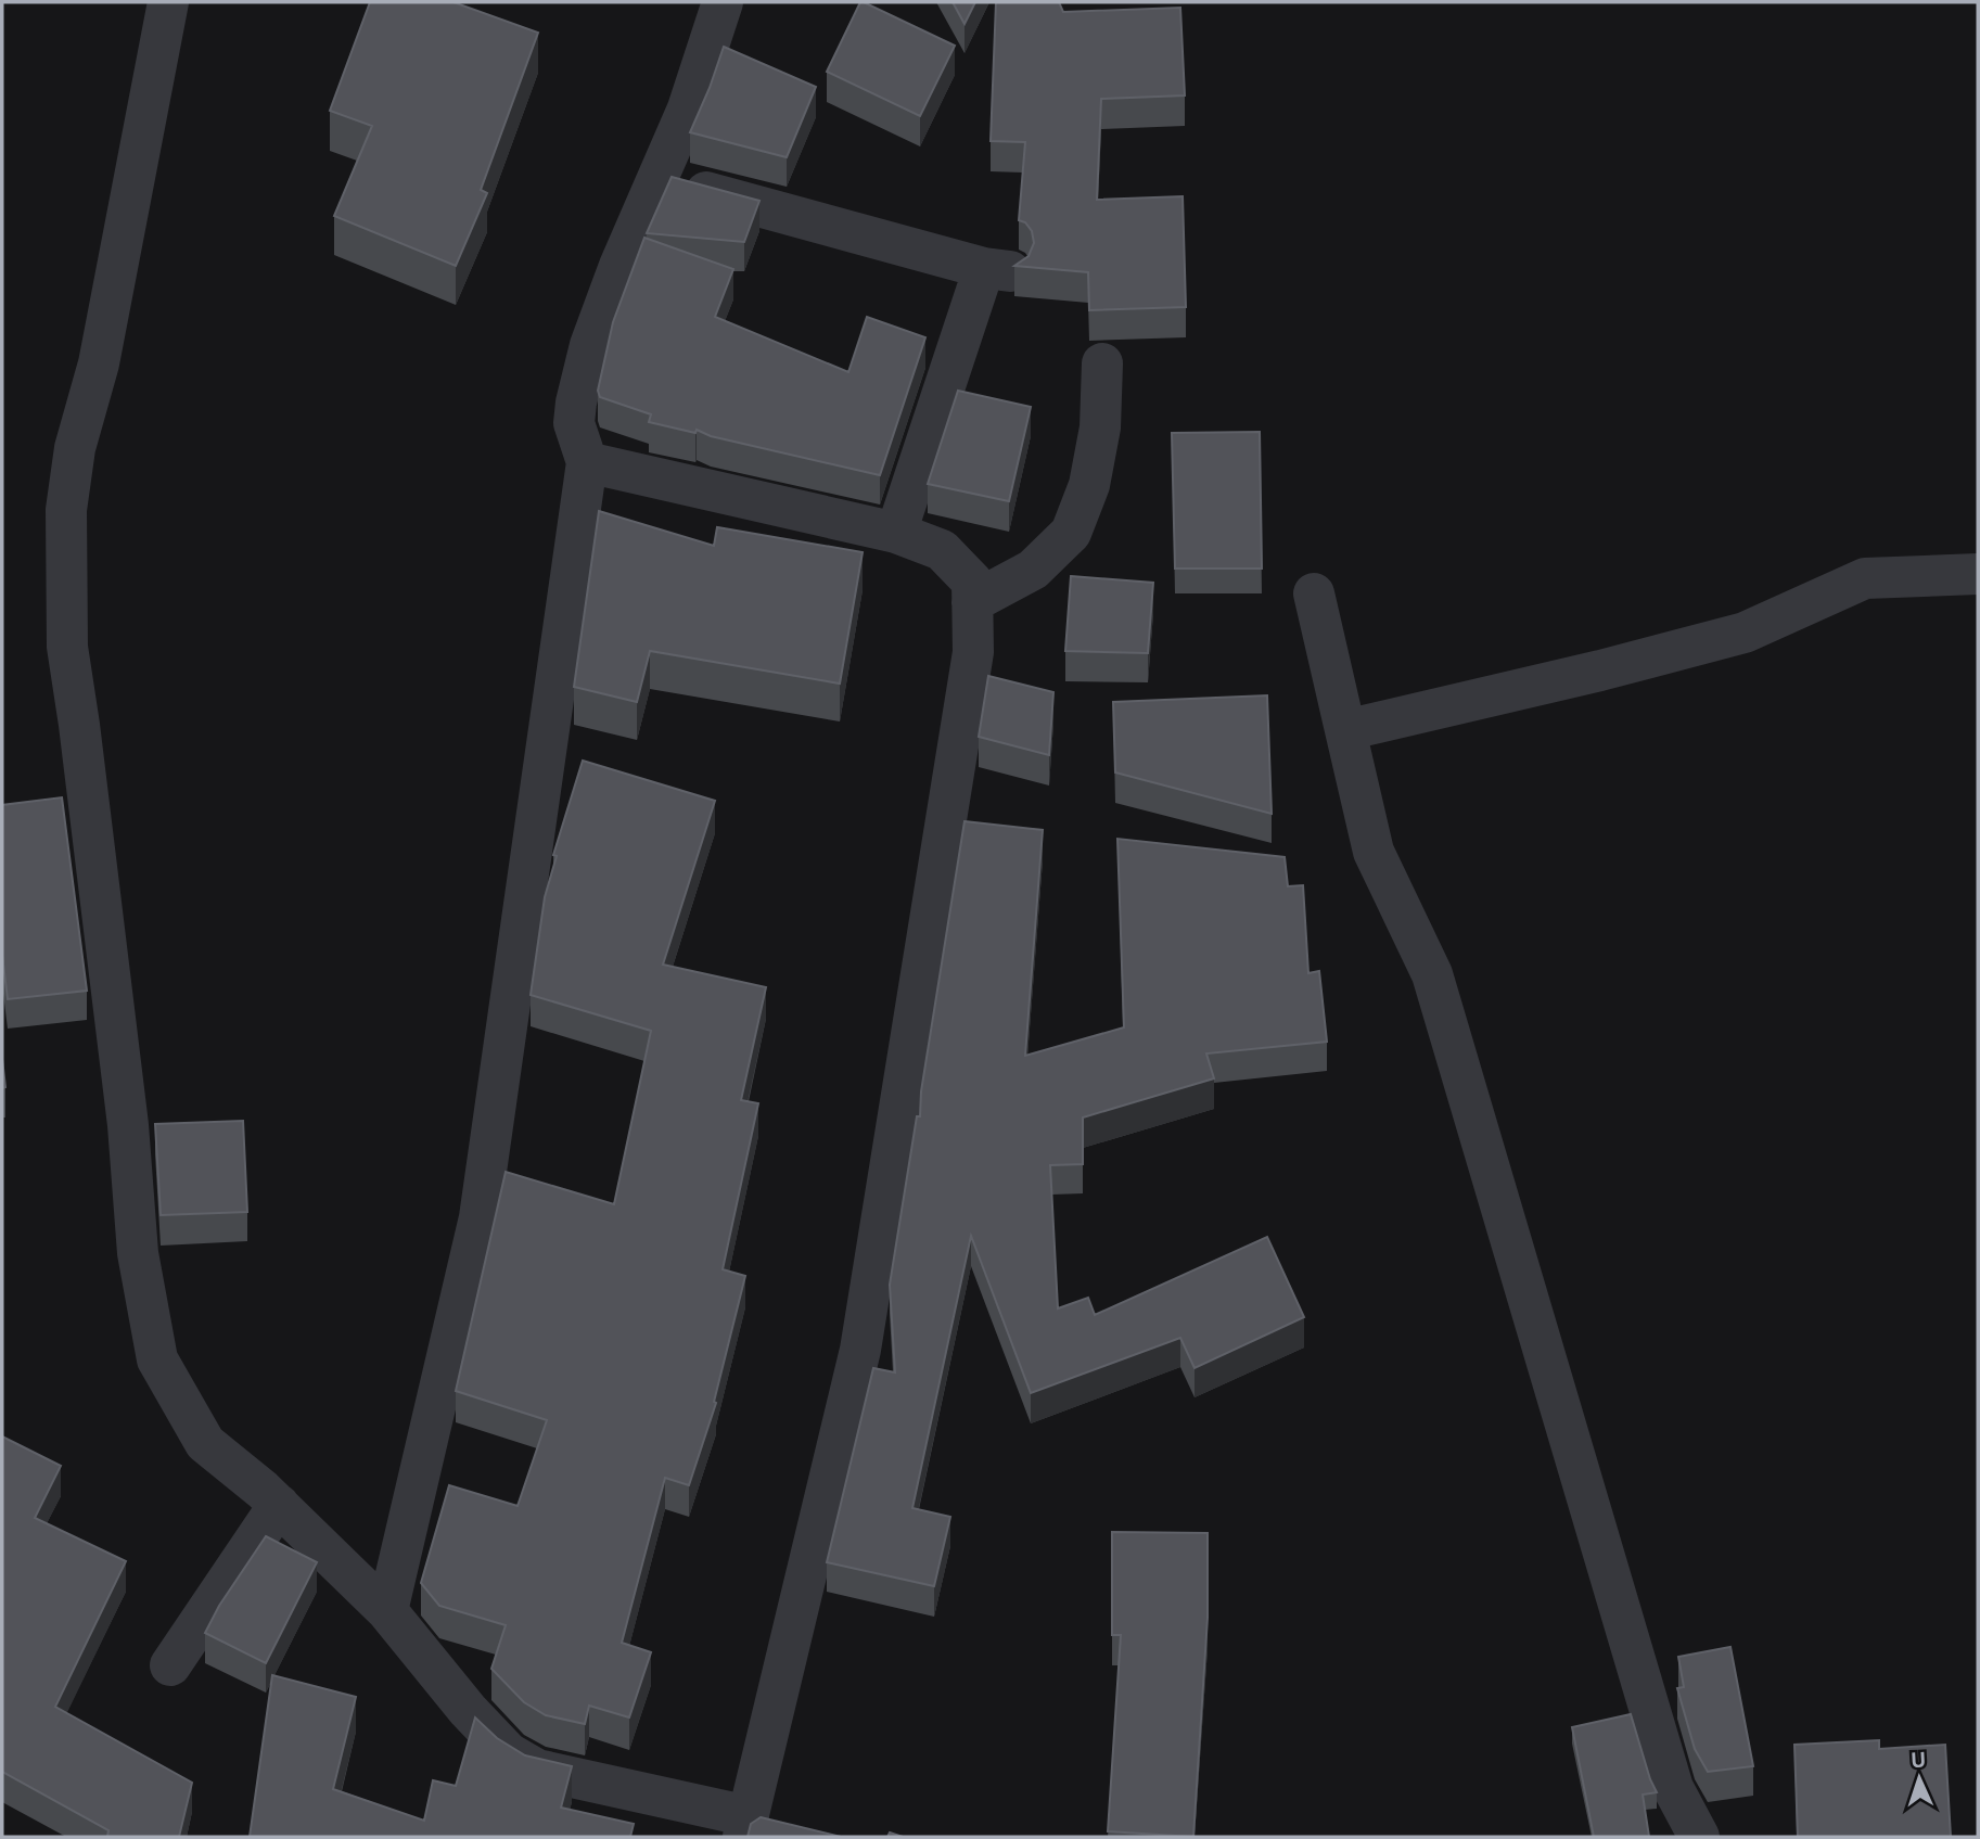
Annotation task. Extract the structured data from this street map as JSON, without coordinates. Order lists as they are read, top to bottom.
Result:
{
  "north": "top"
}
